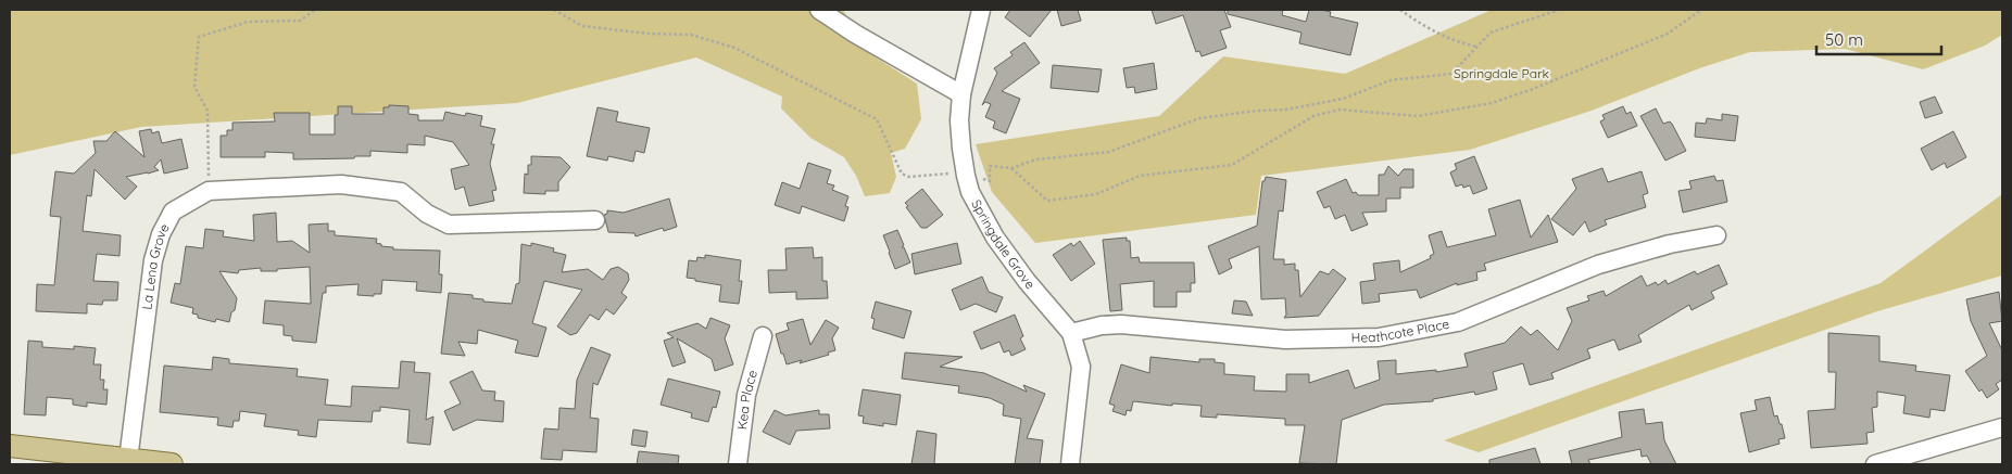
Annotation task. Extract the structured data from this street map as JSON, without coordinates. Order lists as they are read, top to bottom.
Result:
{
  "streets": {
    "street": [
      "Springdale Grove",
      "La Lena Grove",
      "Heathcote Place",
      "Kea Place"
    ]
  },
  "crossings": [
    ["Springdale Grove", "Heathcote Place"]
  ],
  "parks": ["Springdale Park"],
  "scale_bar": "50 m"
}
